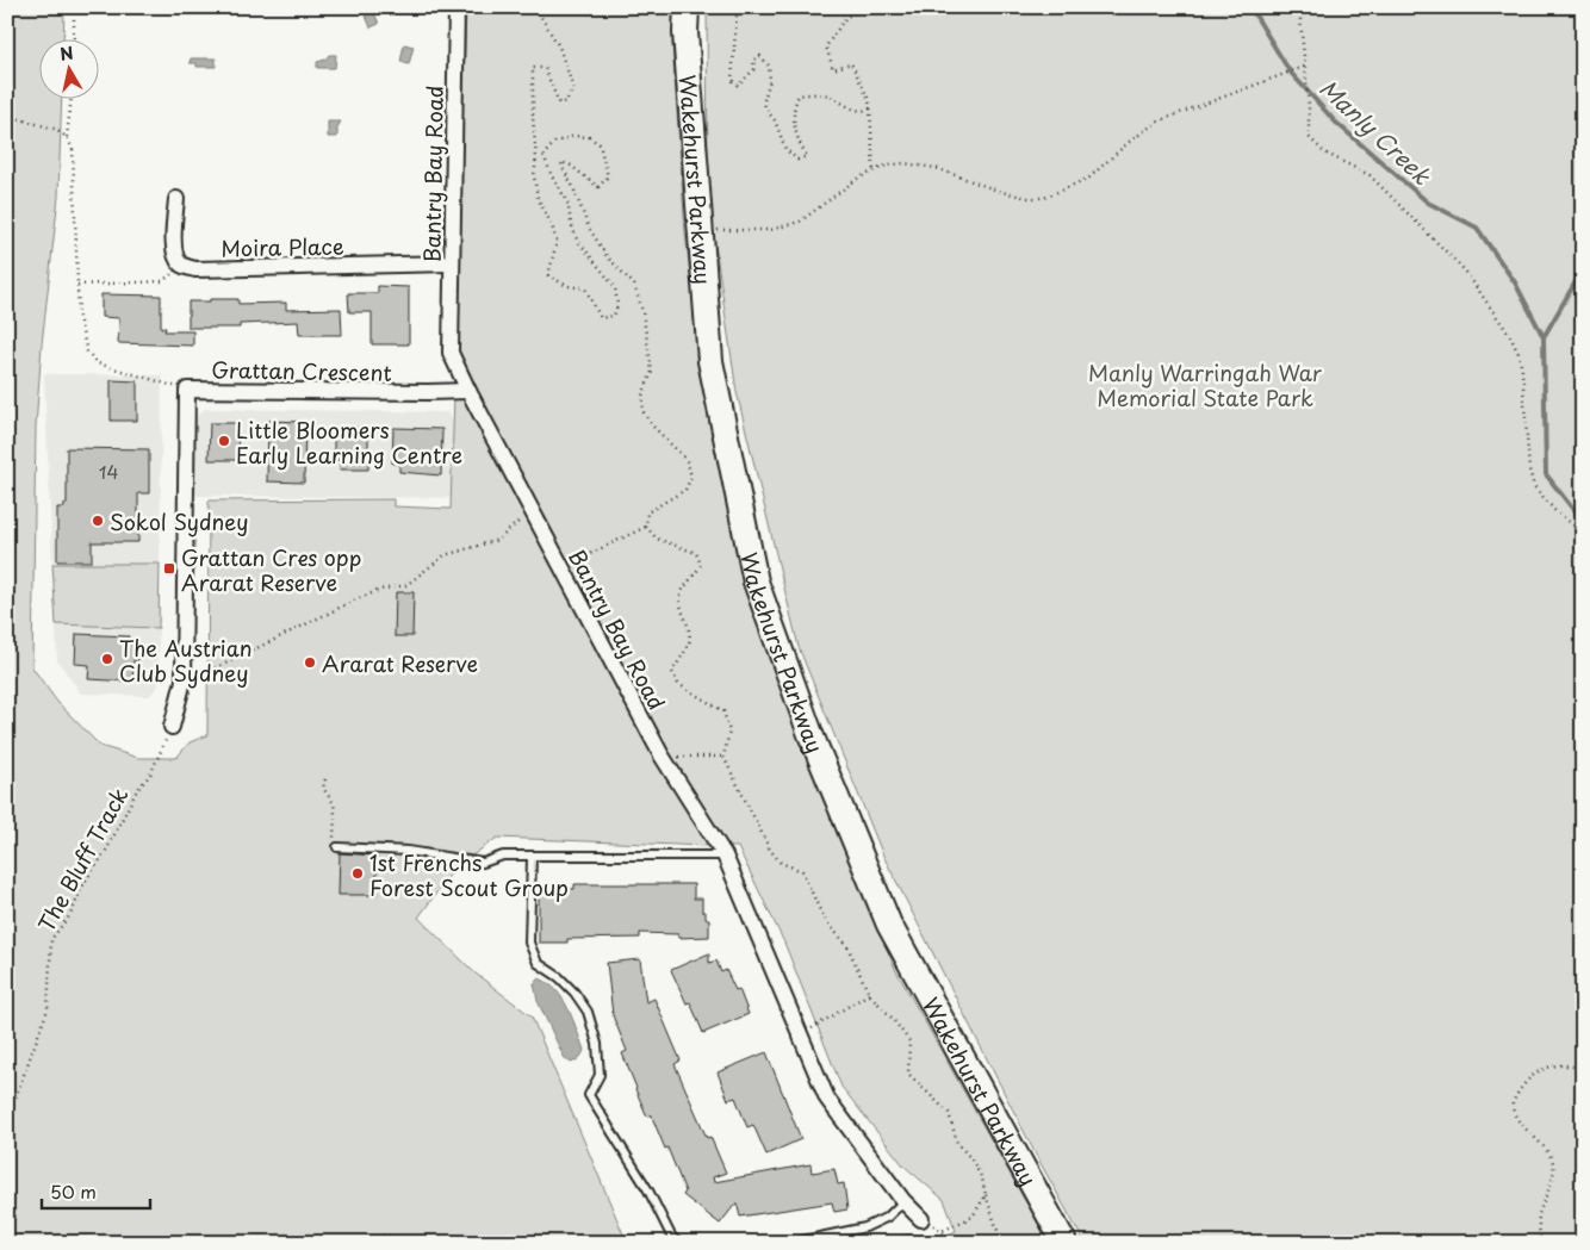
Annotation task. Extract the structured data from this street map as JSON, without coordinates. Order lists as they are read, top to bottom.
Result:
{
  "streets": {
    "main road": ["Wakehurst Parkway"],
    "street": ["Bantry Bay Road", "Moira Place", "Grattan Crescent"],
    "path": ["The Bluff Track"]
  },
  "crossings": [
    ["Bantry Bay Road", "Moira Place"],
    ["Bantry Bay Road", "Grattan Crescent"],
    ["Grattan Crescent", "The Bluff Track"]
  ],
  "water": ["Manly Creek"],
  "parks": ["Manly Warringah War Memorial State Park"],
  "places": {
    "other": [
      "Little Bloomers Early Learning Centre",
      "Sokol Sydney",
      "The Austrian Club Sydney",
      "Ararat Reserve",
      "1st Frenchs Forest Scout Group"
    ],
    "transit": ["Grattan Cres opp Ararat Reserve"]
  },
  "house_numbers": ["14"],
  "scale_bar": "50 m",
  "north": "top"
}
